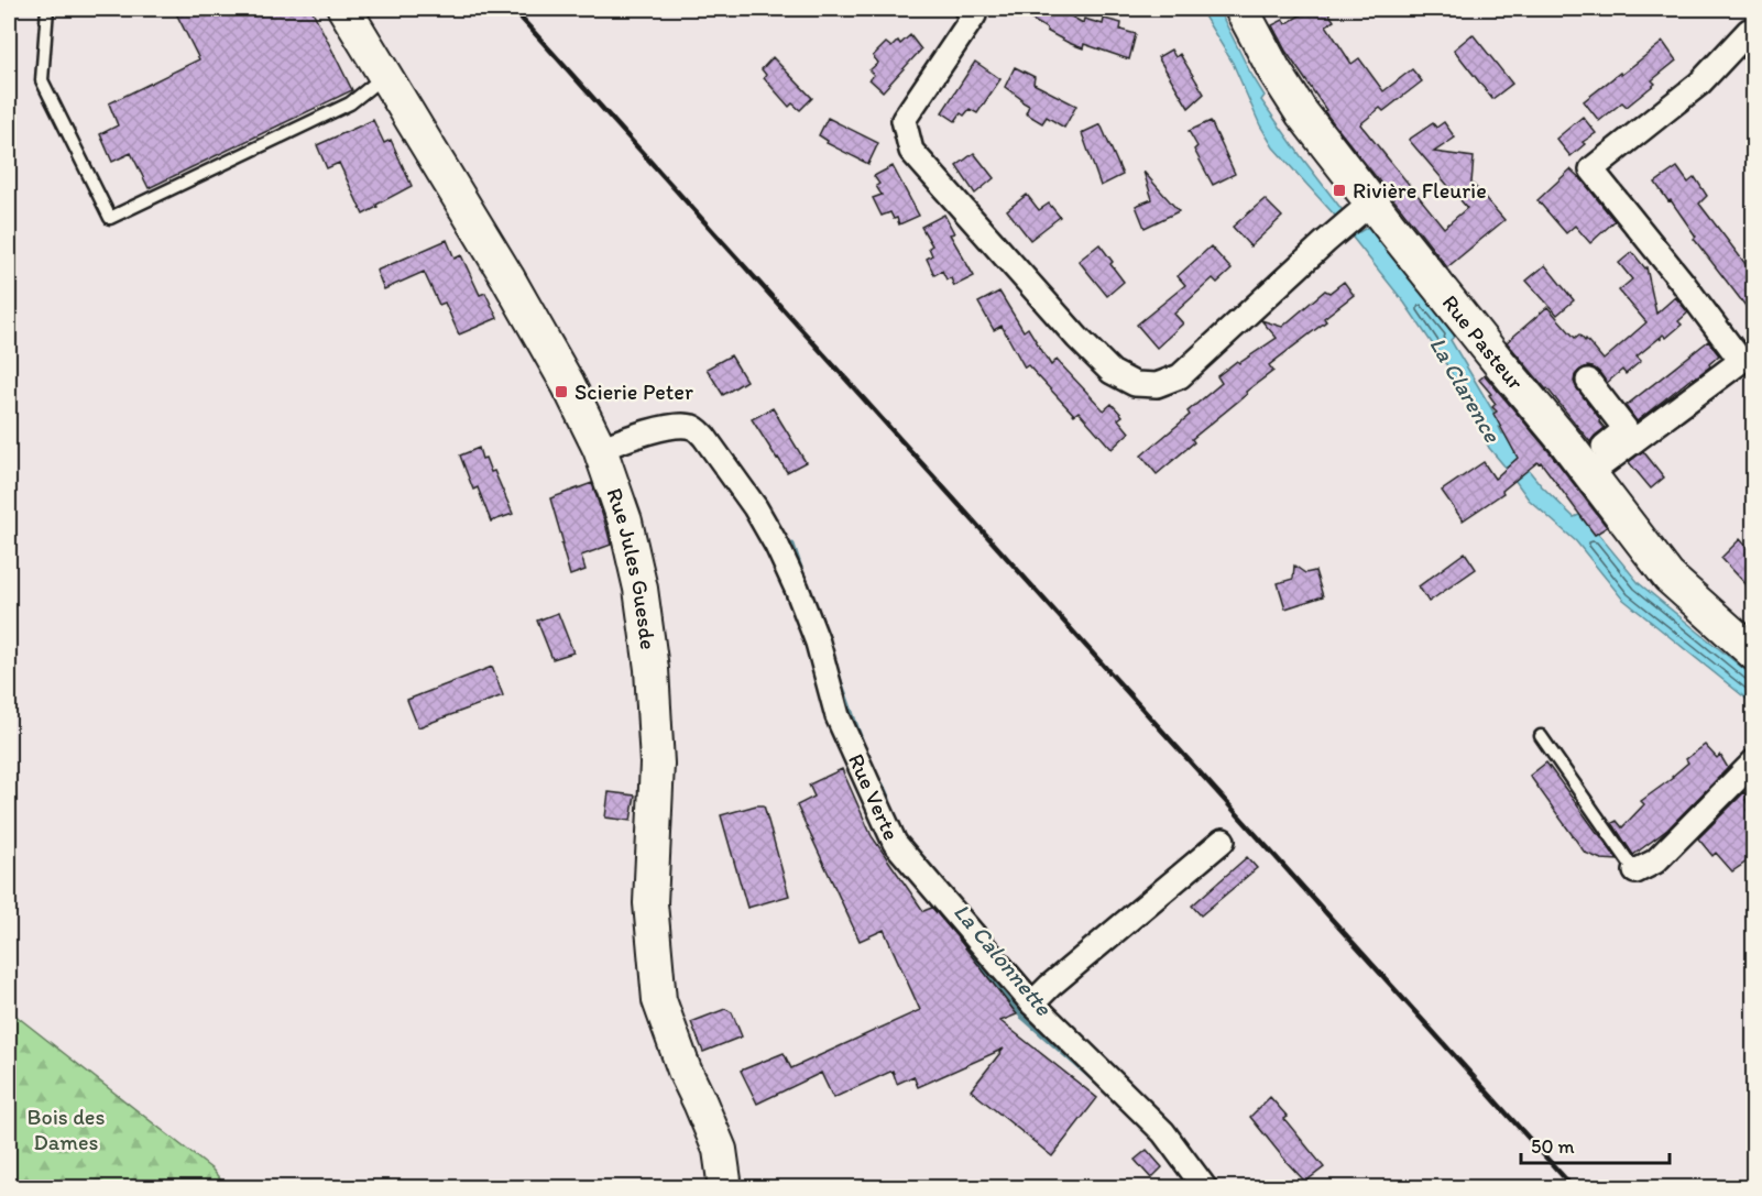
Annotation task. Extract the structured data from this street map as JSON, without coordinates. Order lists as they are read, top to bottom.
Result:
{
  "streets": {
    "street": ["Rue Pasteur", "Rue Jules Guesde", "Rue Verte"]
  },
  "crossings": [
    ["Rue Jules Guesde", "Rue Verte"]
  ],
  "water": ["La Clarence", "La Calonnette"],
  "parks": ["Bois des Dames"],
  "places": {
    "transit": ["Rivière Fleurie", "Scierie Peter"]
  },
  "scale_bar": "50 m"
}
